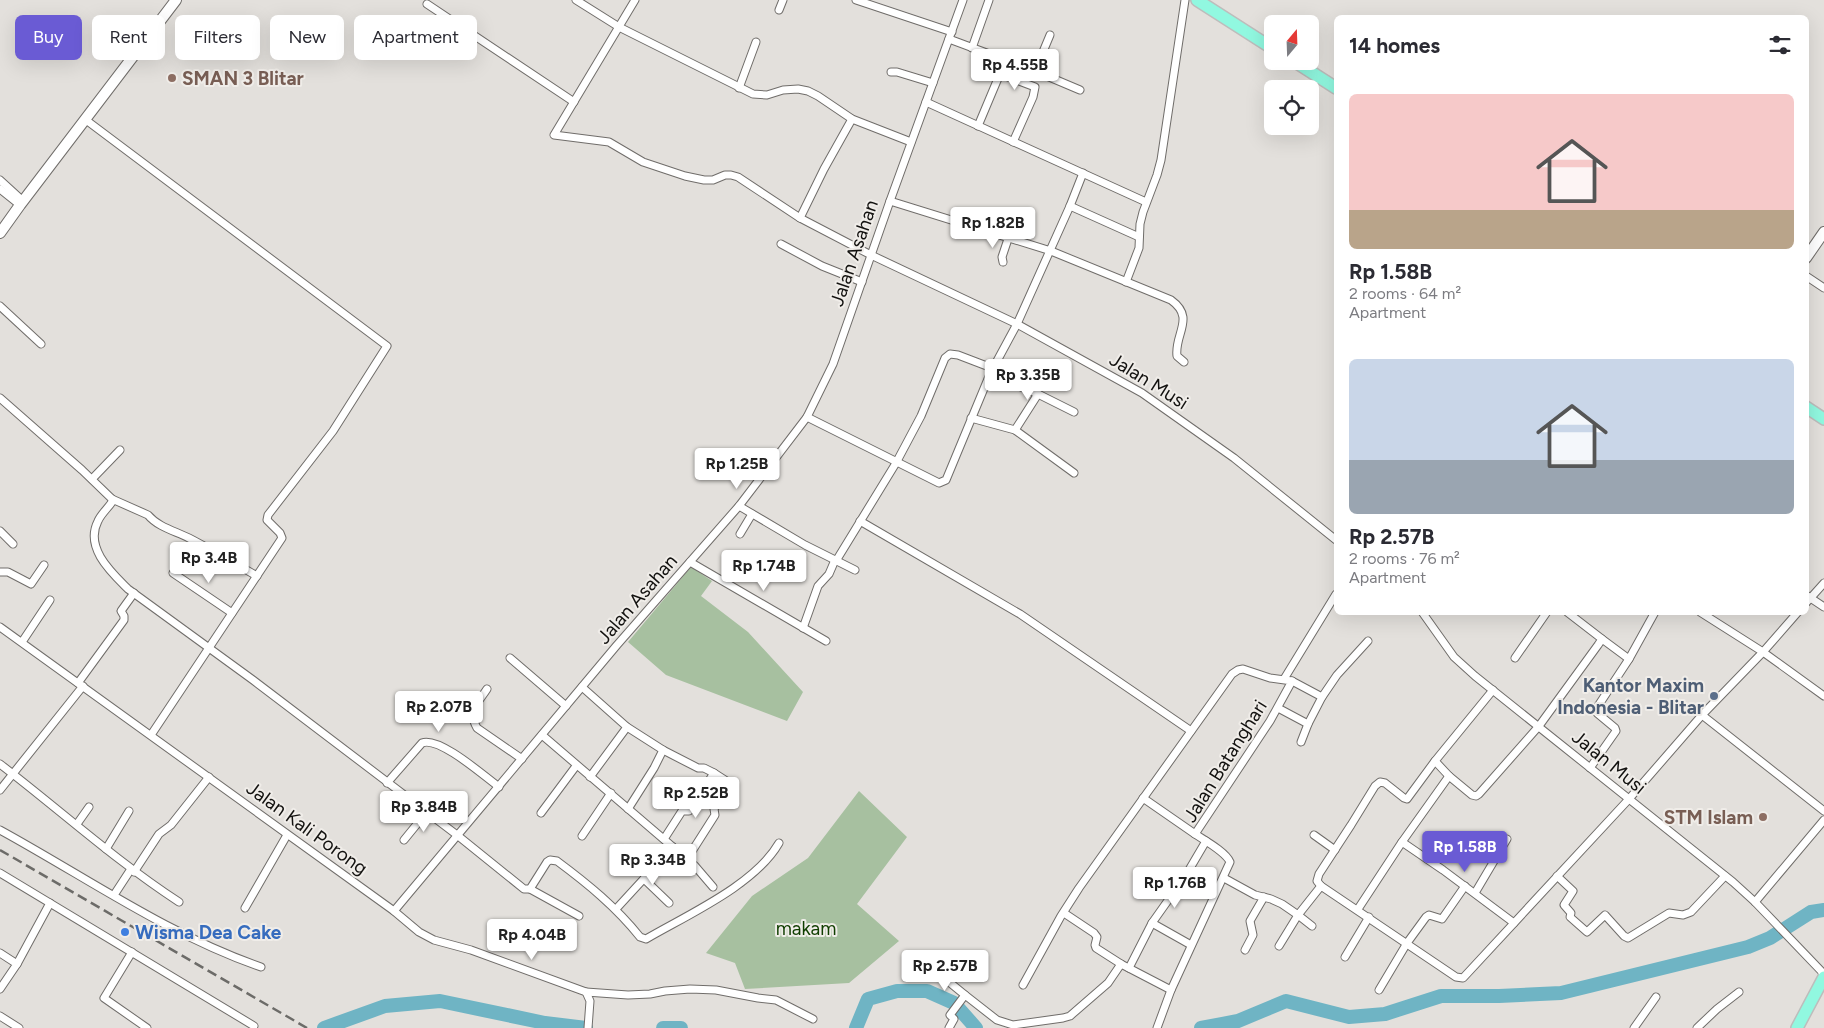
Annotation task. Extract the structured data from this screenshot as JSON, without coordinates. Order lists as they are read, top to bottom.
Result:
{
  "streets": {
    "street": [
      "Jalan Asahan",
      "Jalan Musi",
      "Jalan Batanghari",
      "Jalan Kali Porong"
    ]
  },
  "crossings": [
    ["Jalan Asahan", "Jalan Musi"],
    ["Jalan Asahan", "Jalan Kali Porong"]
  ],
  "parks": ["makam"],
  "places": [
    "SMAN 3 Blitar",
    "Kantor Maxim Indonesia - Blitar",
    "STM Islam",
    "Wisma Dea Cake"
  ],
  "north": "top",
  "page": {
    "chip": [
      "Buy",
      "Rent",
      "Filters",
      "New",
      "Apartment"
    ],
    "heading": "14 homes",
    "price": [
      "Rp 4.55B",
      "Rp 1.82B",
      "Rp 3.35B",
      "Rp 1.25B",
      "Rp 3.4B",
      "Rp 1.74B",
      "Rp 2.07B",
      "Rp 2.52B",
      "Rp 3.84B",
      "Rp 1.58B",
      "Rp 3.34B",
      "Rp 1.76B",
      "Rp 4.04B",
      "Rp 2.57B"
    ],
    "list": [
      {
        "name": "Rp 1.58B",
        "note": "2 rooms · 64 m² · Apartment"
      },
      {
        "name": "Rp 2.57B",
        "note": "2 rooms · 76 m² · Apartment"
      }
    ]
  }
}
